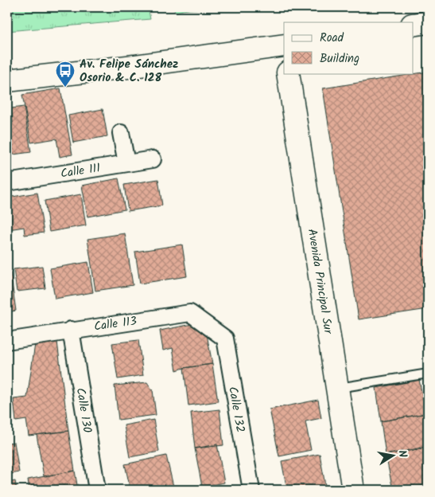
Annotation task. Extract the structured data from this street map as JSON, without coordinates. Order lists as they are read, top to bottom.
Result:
{
  "streets": {
    "street": [
      "Calle 111",
      "Avenida Principal Sur",
      "Calle 113",
      "Calle 132",
      "Calle 130"
    ]
  },
  "crossings": [
    ["Calle 113", "Calle 132"],
    ["Calle 113", "Calle 130"]
  ],
  "places": {
    "bus stop": ["Av. Felipe Sánchez Osorio & C. 128"]
  },
  "legend": ["Road", "Building"],
  "north": "right"
}
